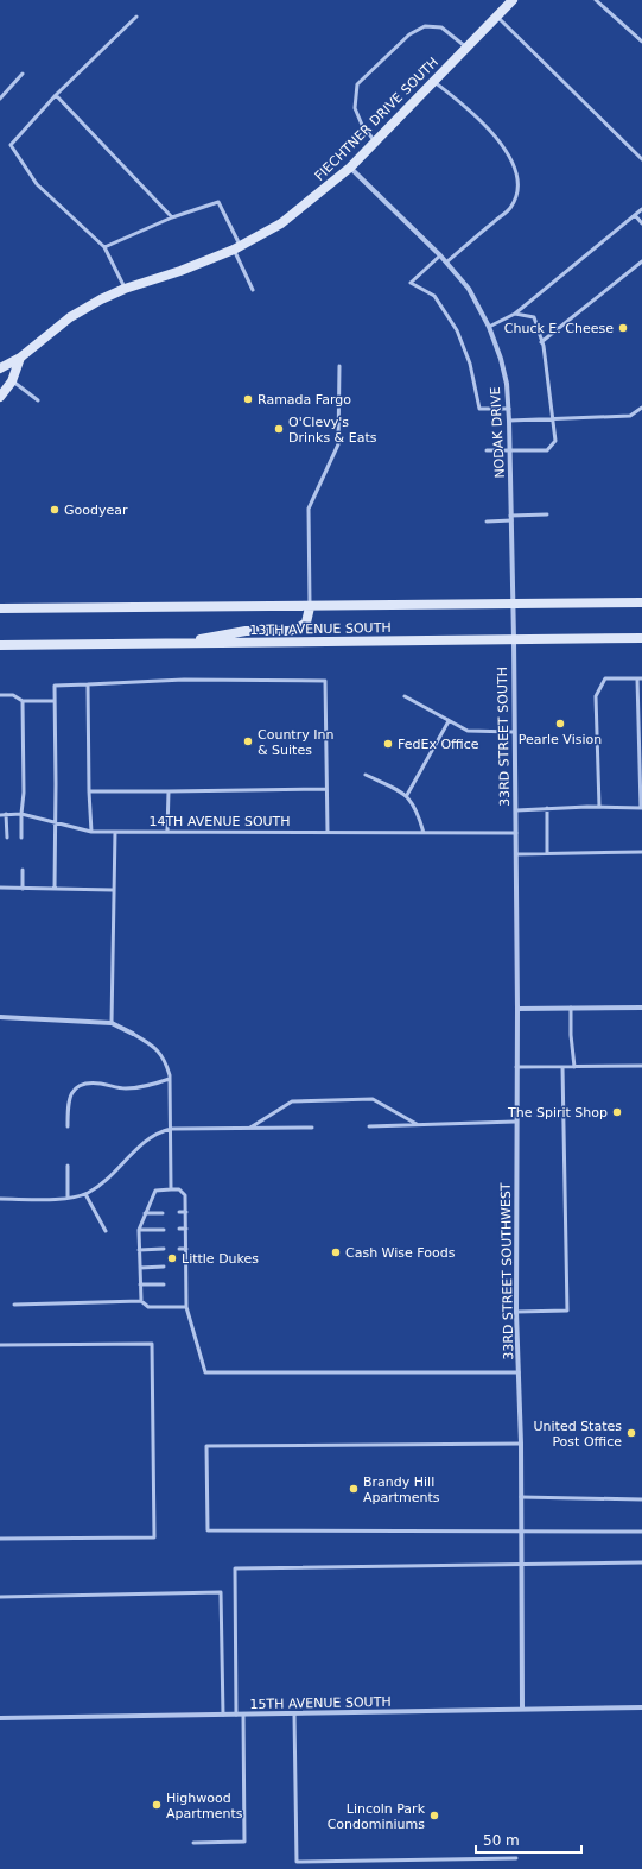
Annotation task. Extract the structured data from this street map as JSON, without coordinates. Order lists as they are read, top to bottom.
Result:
{
  "streets": {
    "main road": ["FIECHTNER DRIVE SOUTH", "13TH AVENUE SOUTH"],
    "street": [
      "NODAK DRIVE",
      "33RD STREET SOUTH",
      "33RD STREET SOUTHWEST",
      "15TH AVENUE SOUTH"
    ],
    "lane": ["14TH AVENUE SOUTH"]
  },
  "crossings": [
    ["FIECHTNER DRIVE SOUTH", "NODAK DRIVE"],
    ["NODAK DRIVE", "13TH AVENUE SOUTH"],
    ["NODAK DRIVE", "33RD STREET SOUTH"],
    ["13TH AVENUE SOUTH", "33RD STREET SOUTH"],
    ["33RD STREET SOUTH", "14TH AVENUE SOUTH"],
    ["33RD STREET SOUTH", "33RD STREET SOUTHWEST"],
    ["14TH AVENUE SOUTH", "33RD STREET SOUTHWEST"],
    ["33RD STREET SOUTHWEST", "15TH AVENUE SOUTH"]
  ],
  "places": [
    "Chuck E. Cheese",
    "Ramada Fargo",
    "O'Clevy's Drinks & Eats",
    "Goodyear",
    "Pearle Vision",
    "Country Inn & Suites",
    "FedEx Office",
    "The Spirit Shop",
    "Cash Wise Foods",
    "Little Dukes",
    "United States Post Office",
    "Brandy Hill Apartments",
    "Highwood Apartments",
    "Lincoln Park Condominiums"
  ],
  "scale_bar": "50 m"
}
